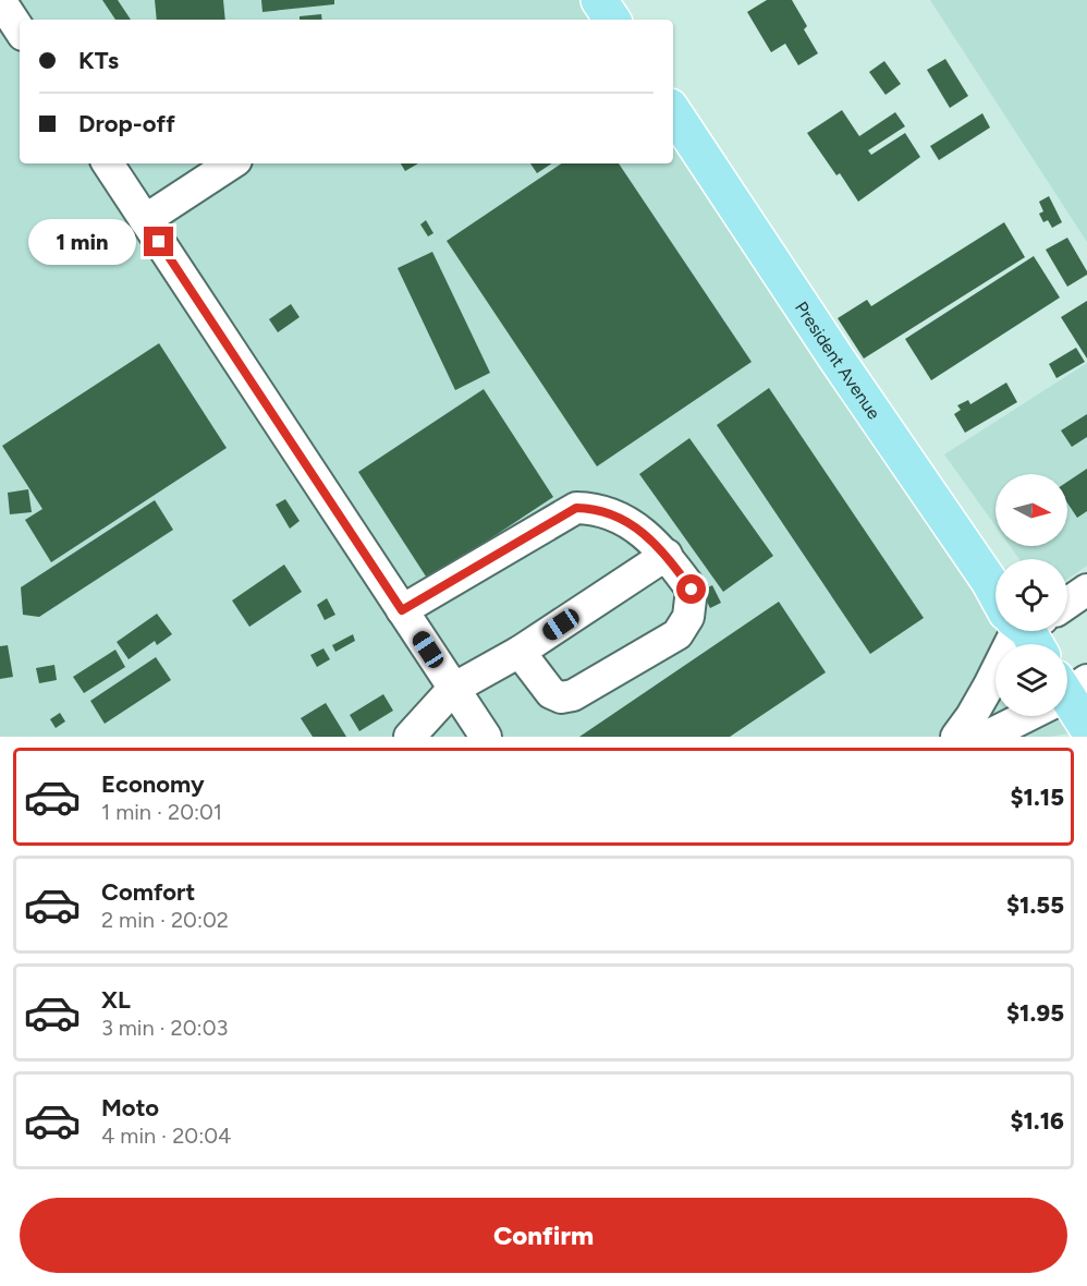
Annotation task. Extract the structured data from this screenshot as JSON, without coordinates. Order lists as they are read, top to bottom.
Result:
{
  "streets": {
    "main road": ["President Avenue"]
  },
  "north": "right",
  "page": {
    "banner": ["KTs", "Drop-off"],
    "bubble": "1 min",
    "list": [
      {
        "name": "Economy",
        "note": "1 min · 20:01",
        "value": "$1.15"
      },
      {
        "name": "Comfort",
        "note": "2 min · 20:02",
        "value": "$1.55"
      },
      {
        "name": "XL",
        "note": "3 min · 20:03",
        "value": "$1.95"
      },
      {
        "name": "Moto",
        "note": "4 min · 20:04",
        "value": "$1.16"
      }
    ],
    "buttons": "Confirm"
  }
}
